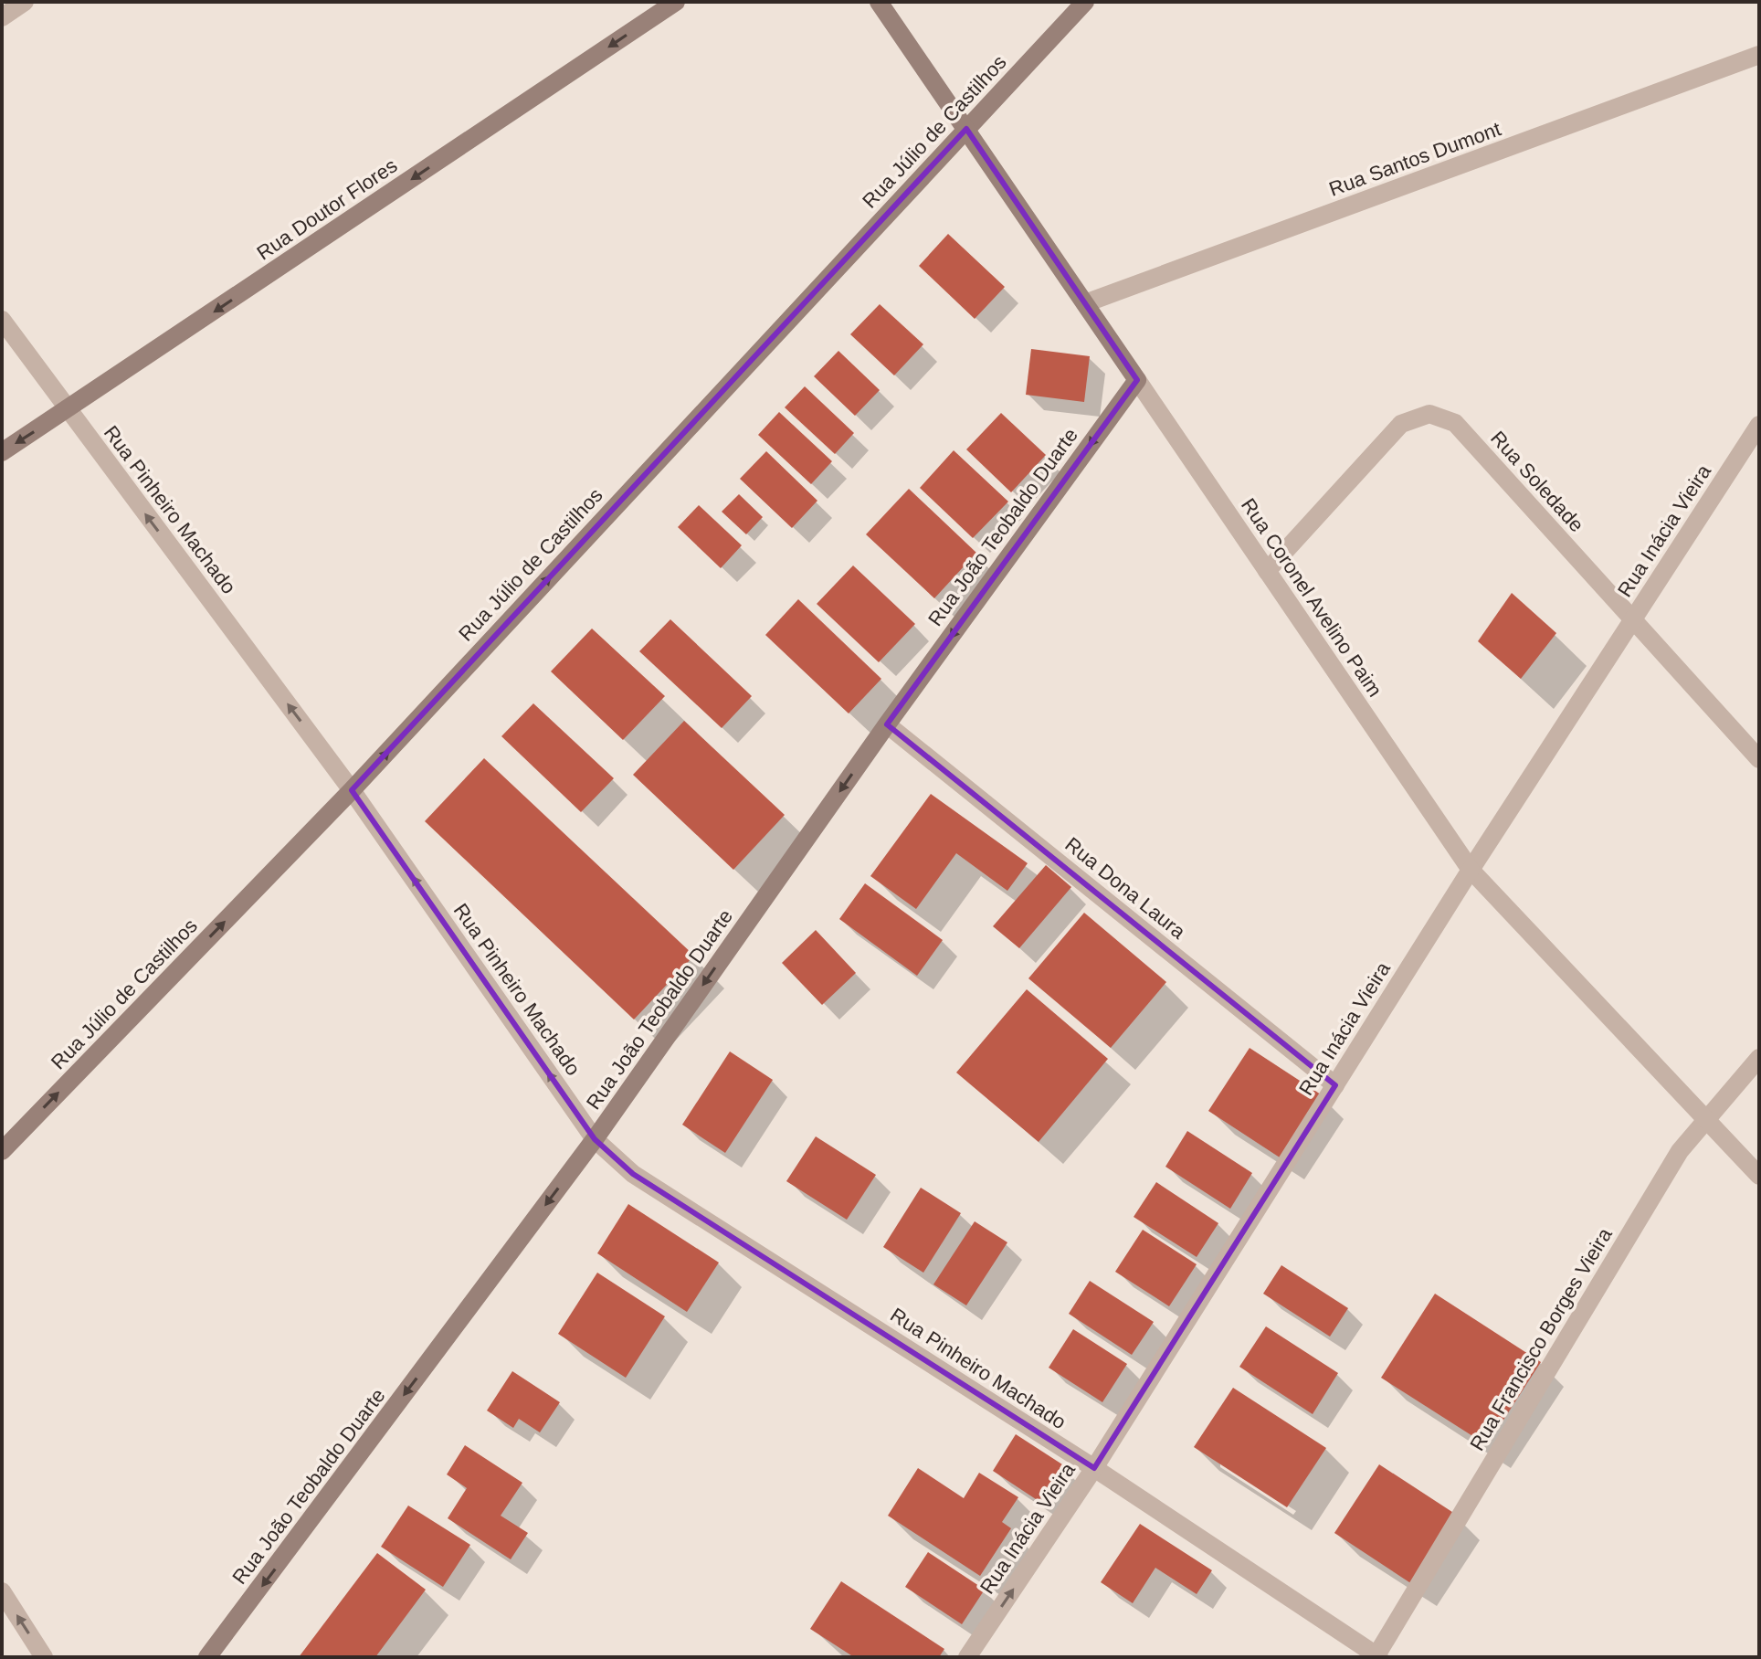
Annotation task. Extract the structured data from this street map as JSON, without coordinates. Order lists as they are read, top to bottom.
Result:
{
  "streets": {
    "main road": [
      "Rua Júlio de Castilhos",
      "Rua Doutor Flores",
      "Rua João Teobaldo Duarte",
      "Rua Coronel Avelino Paim"
    ],
    "street": [
      "Rua Santos Dumont",
      "Rua Soledade",
      "Rua Pinheiro Machado",
      "Rua Inácia Vieira",
      "Rua Dona Laura",
      "Rua Francisco Borges Vieira"
    ]
  },
  "crossings": [
    ["Rua Júlio de Castilhos", "Rua Pinheiro Machado"],
    ["Rua Júlio de Castilhos", "Rua Coronel Avelino Paim"],
    ["Rua Santos Dumont", "Rua Coronel Avelino Paim"],
    ["Rua Doutor Flores", "Rua Pinheiro Machado"],
    ["Rua Soledade", "Rua Inácia Vieira"],
    ["Rua Soledade", "Rua Coronel Avelino Paim"],
    ["Rua Pinheiro Machado", "Rua João Teobaldo Duarte"],
    ["Rua Pinheiro Machado", "Rua Inácia Vieira"],
    ["Rua Pinheiro Machado", "Rua Francisco Borges Vieira"],
    ["Rua João Teobaldo Duarte", "Rua Coronel Avelino Paim"],
    ["Rua João Teobaldo Duarte", "Rua Dona Laura"],
    ["Rua Inácia Vieira", "Rua Coronel Avelino Paim"],
    ["Rua Inácia Vieira", "Rua Dona Laura"],
    ["Rua Coronel Avelino Paim", "Rua Francisco Borges Vieira"]
  ],
  "one_way": [
    "Rua Júlio de Castilhos",
    "Rua Doutor Flores",
    "Rua Pinheiro Machado",
    "Rua João Teobaldo Duarte"
  ]
}
